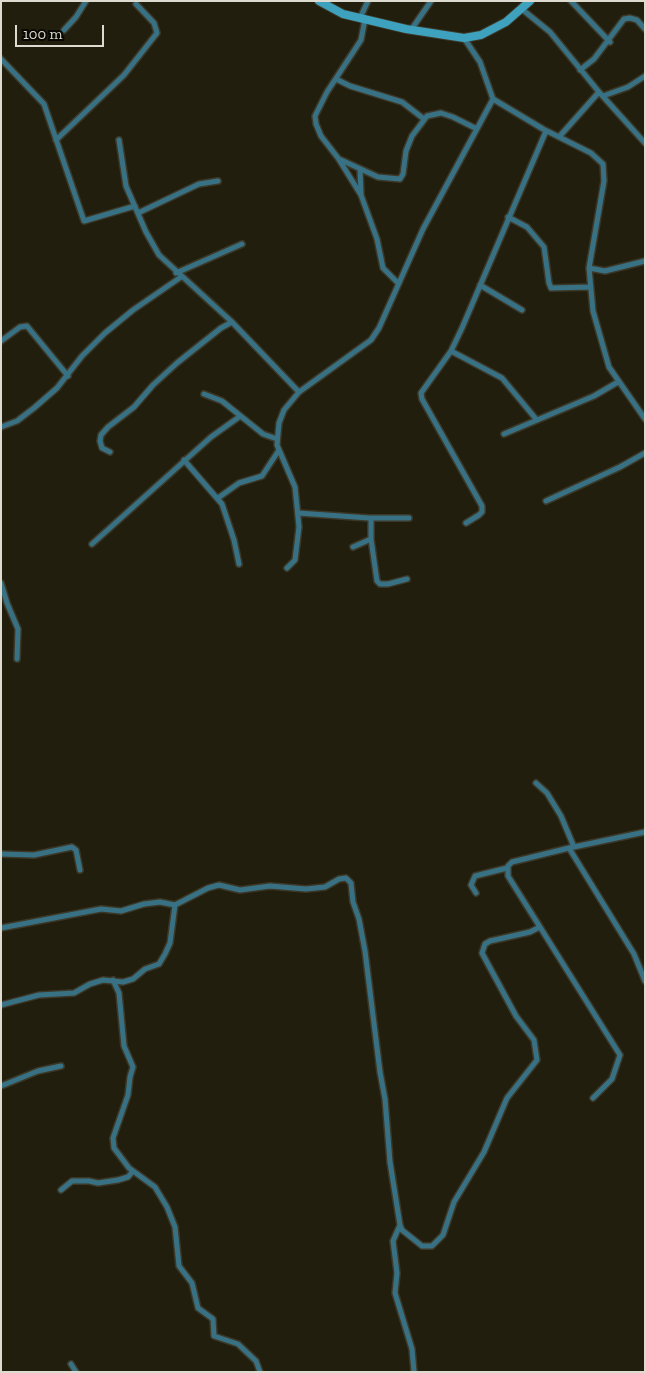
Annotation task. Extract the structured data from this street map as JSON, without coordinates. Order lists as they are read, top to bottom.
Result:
{
  "scale_bar": "100 m"
}
